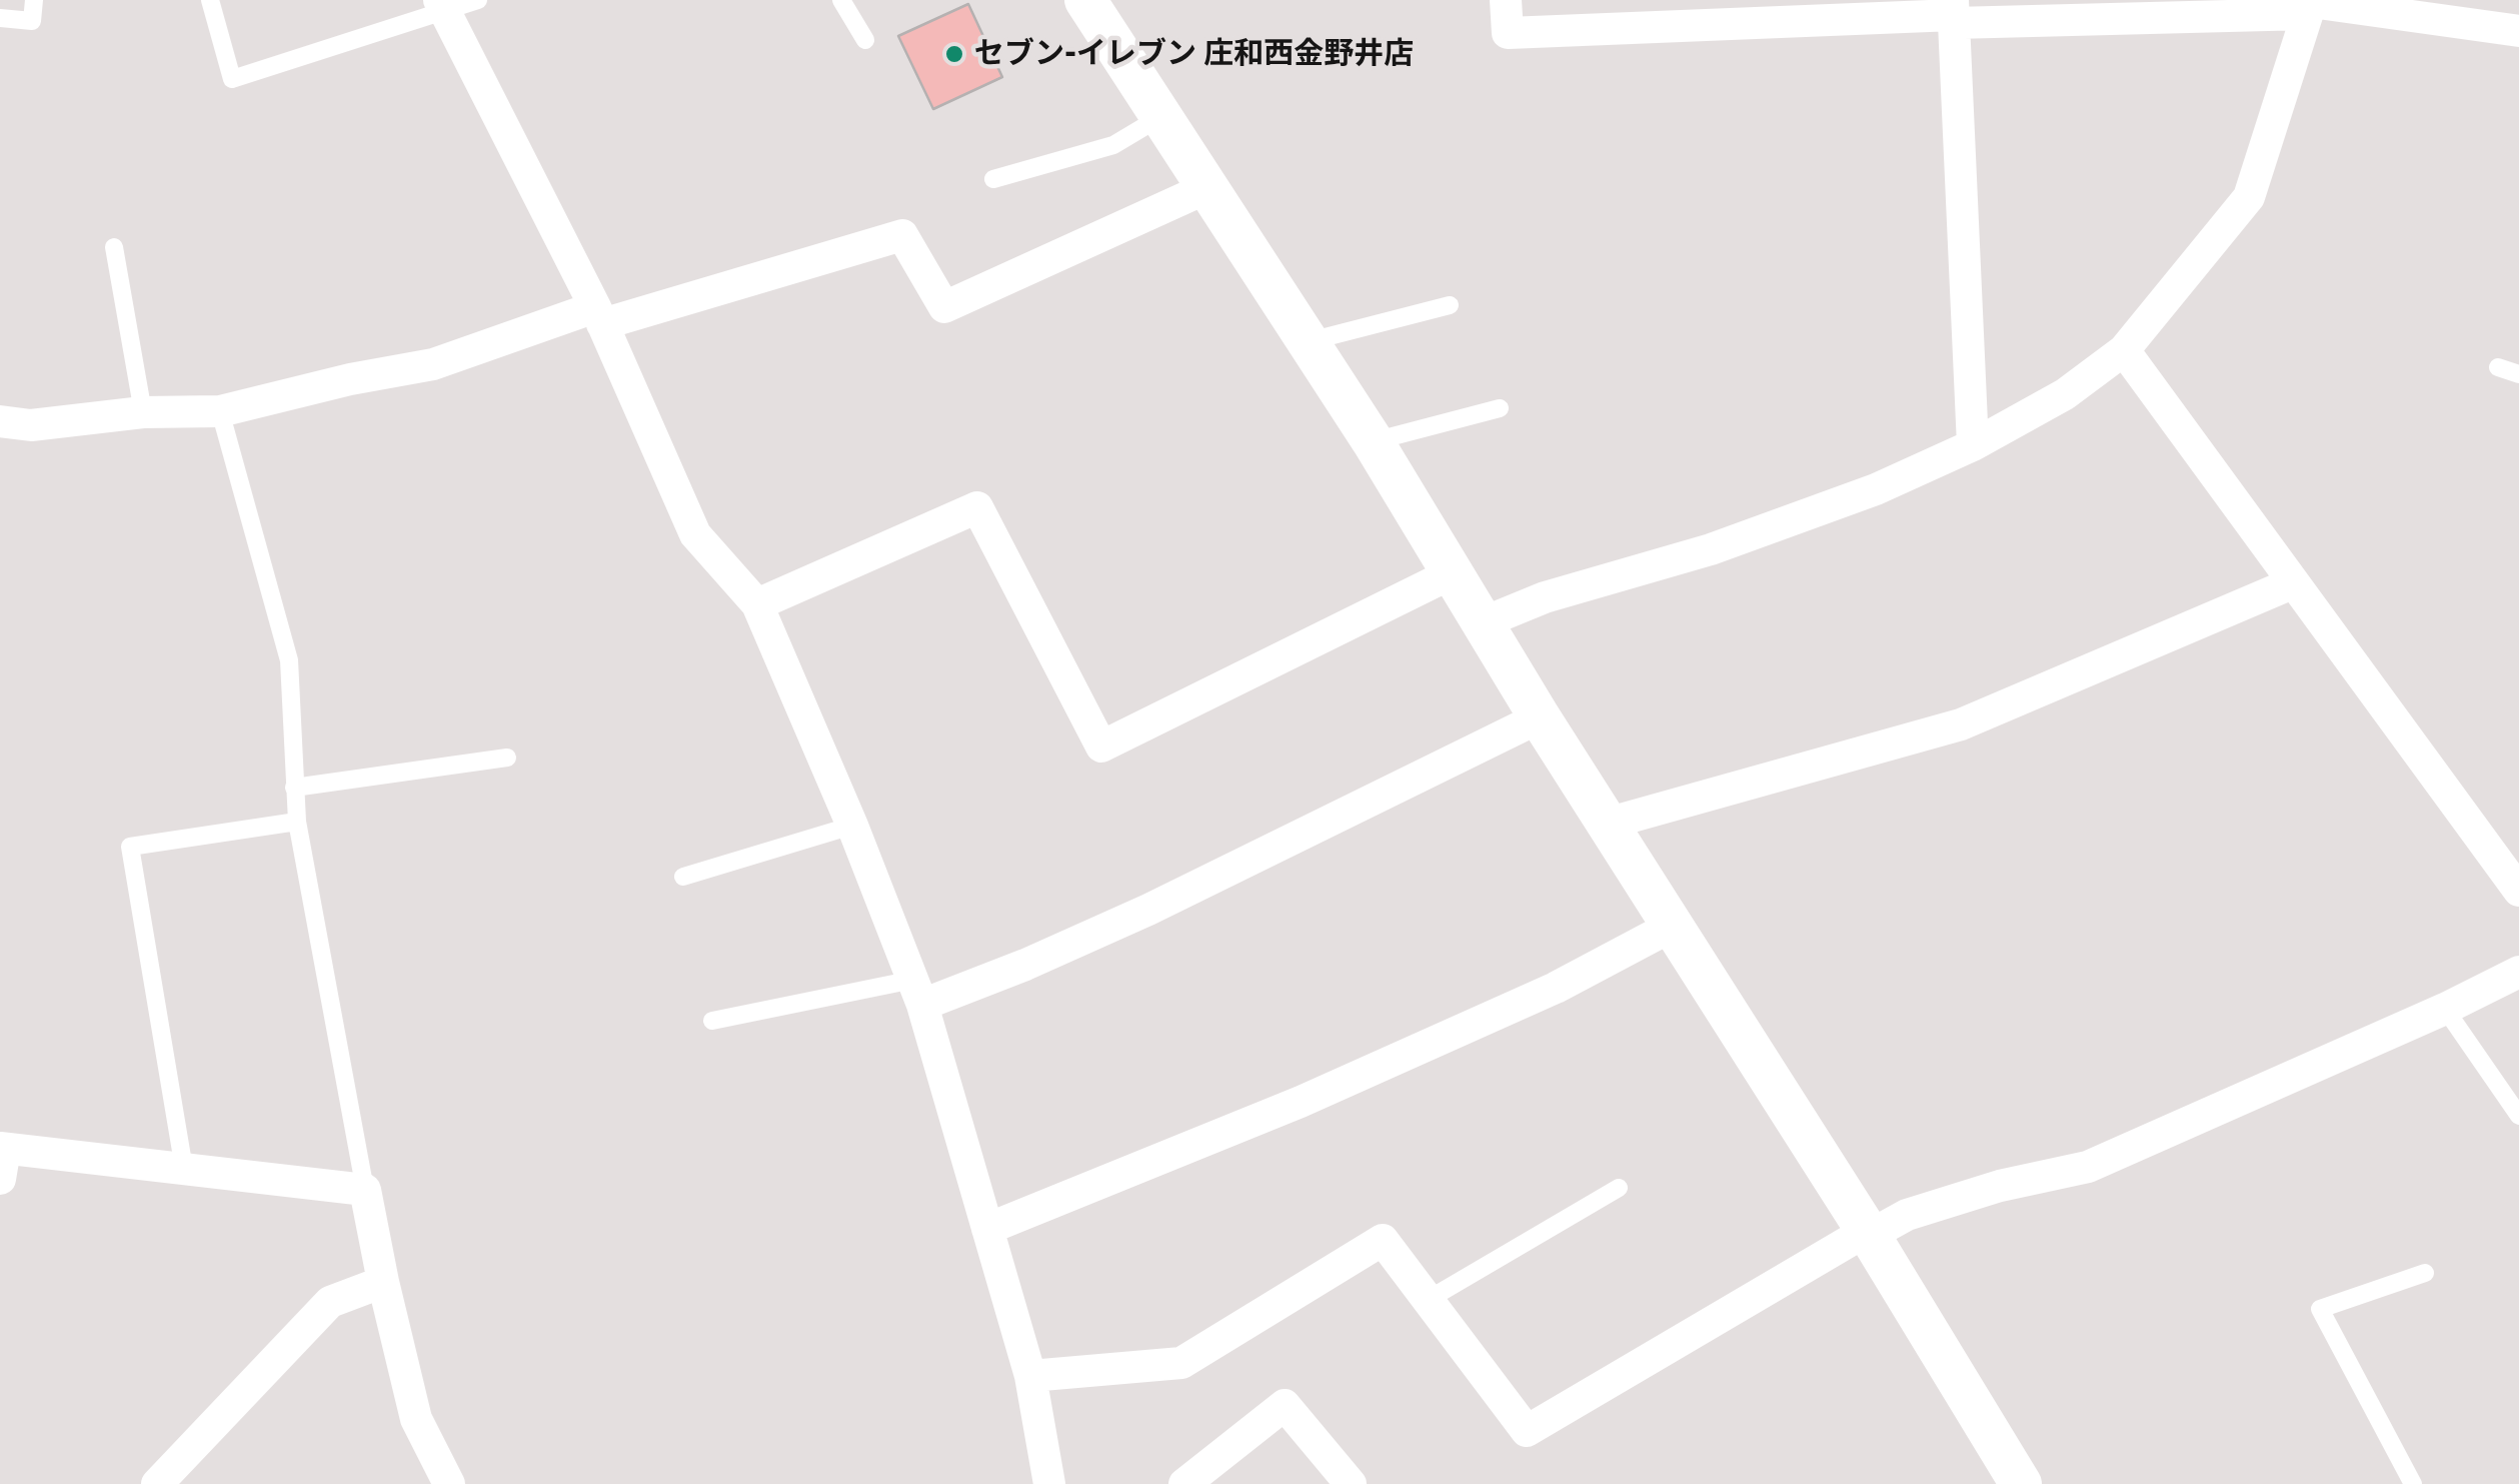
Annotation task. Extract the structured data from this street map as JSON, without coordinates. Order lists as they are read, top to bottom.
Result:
{
  "places": ["セブン-イレブン 庄和西金野井店"]
}
